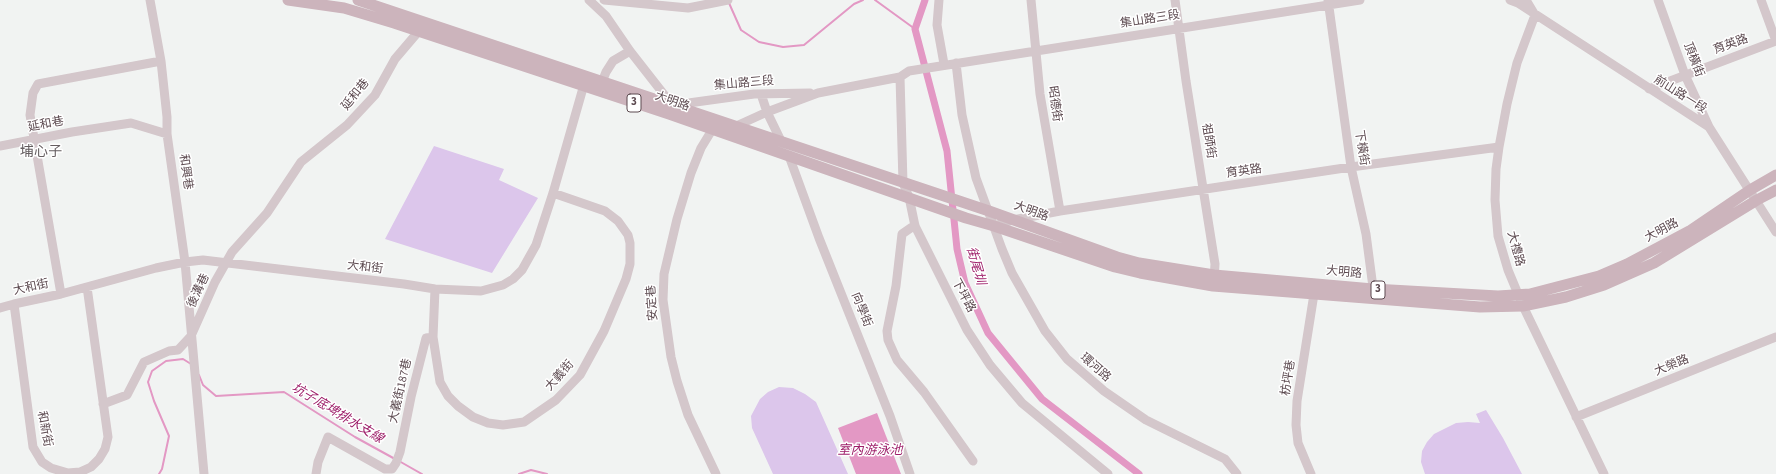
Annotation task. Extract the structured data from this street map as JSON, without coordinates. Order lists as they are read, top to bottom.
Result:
{
  "streets": {
    "main road": ["大明路", "3"],
    "street": [
      "集山路三段",
      "育英路",
      "頂橫街",
      "延和巷",
      "前山路一段",
      "昭德街",
      "祖師街",
      "下橫街",
      "和興巷",
      "大禮路",
      "大和街",
      "後溝巷",
      "下坪路",
      "安定巷",
      "向學街",
      "大榮路",
      "環河路",
      "大義街",
      "枋坪巷",
      "大義街187巷",
      "和新街"
    ]
  },
  "crossings": [
    ["集山路三段", "大明路"],
    ["集山路三段", "昭德街"],
    ["集山路三段", "祖師街"],
    ["集山路三段", "下橫街"],
    ["集山路三段", "下坪路"],
    ["集山路三段", "安定巷"],
    ["集山路三段", "環河路"],
    ["育英路", "頂橫街"],
    ["育英路", "前山路一段"],
    ["育英路", "大明路"],
    ["育英路", "昭德街"],
    ["育英路", "祖師街"],
    ["育英路", "下橫街"],
    ["育英路", "大禮路"],
    ["育英路", "環河路"],
    ["頂橫街", "前山路一段"],
    ["延和巷", "大明路"],
    ["延和巷", "和興巷"],
    ["延和巷", "後溝巷"],
    ["前山路一段", "大明路"],
    ["前山路一段", "大禮路"],
    ["大明路", "3"],
    ["大明路", "祖師街"],
    ["大明路", "下橫街"],
    ["大明路", "大禮路"],
    ["大明路", "大和街"],
    ["大明路", "下坪路"],
    ["大明路", "安定巷"],
    ["大明路", "向學街"],
    ["大明路", "環河路"],
    ["大明路", "枋坪巷"],
    ["和興巷", "大和街"],
    ["和興巷", "後溝巷"],
    ["大禮路", "大榮路"],
    ["大和街", "後溝巷"],
    ["大和街", "大義街"],
    ["大和街", "和新街"],
    ["後溝巷", "和新街"],
    ["大義街", "大義街187巷"]
  ],
  "districts": ["埔心子"],
  "water": ["街尾圳", "坑子底埤排水支線", "室內游泳池"]
}
